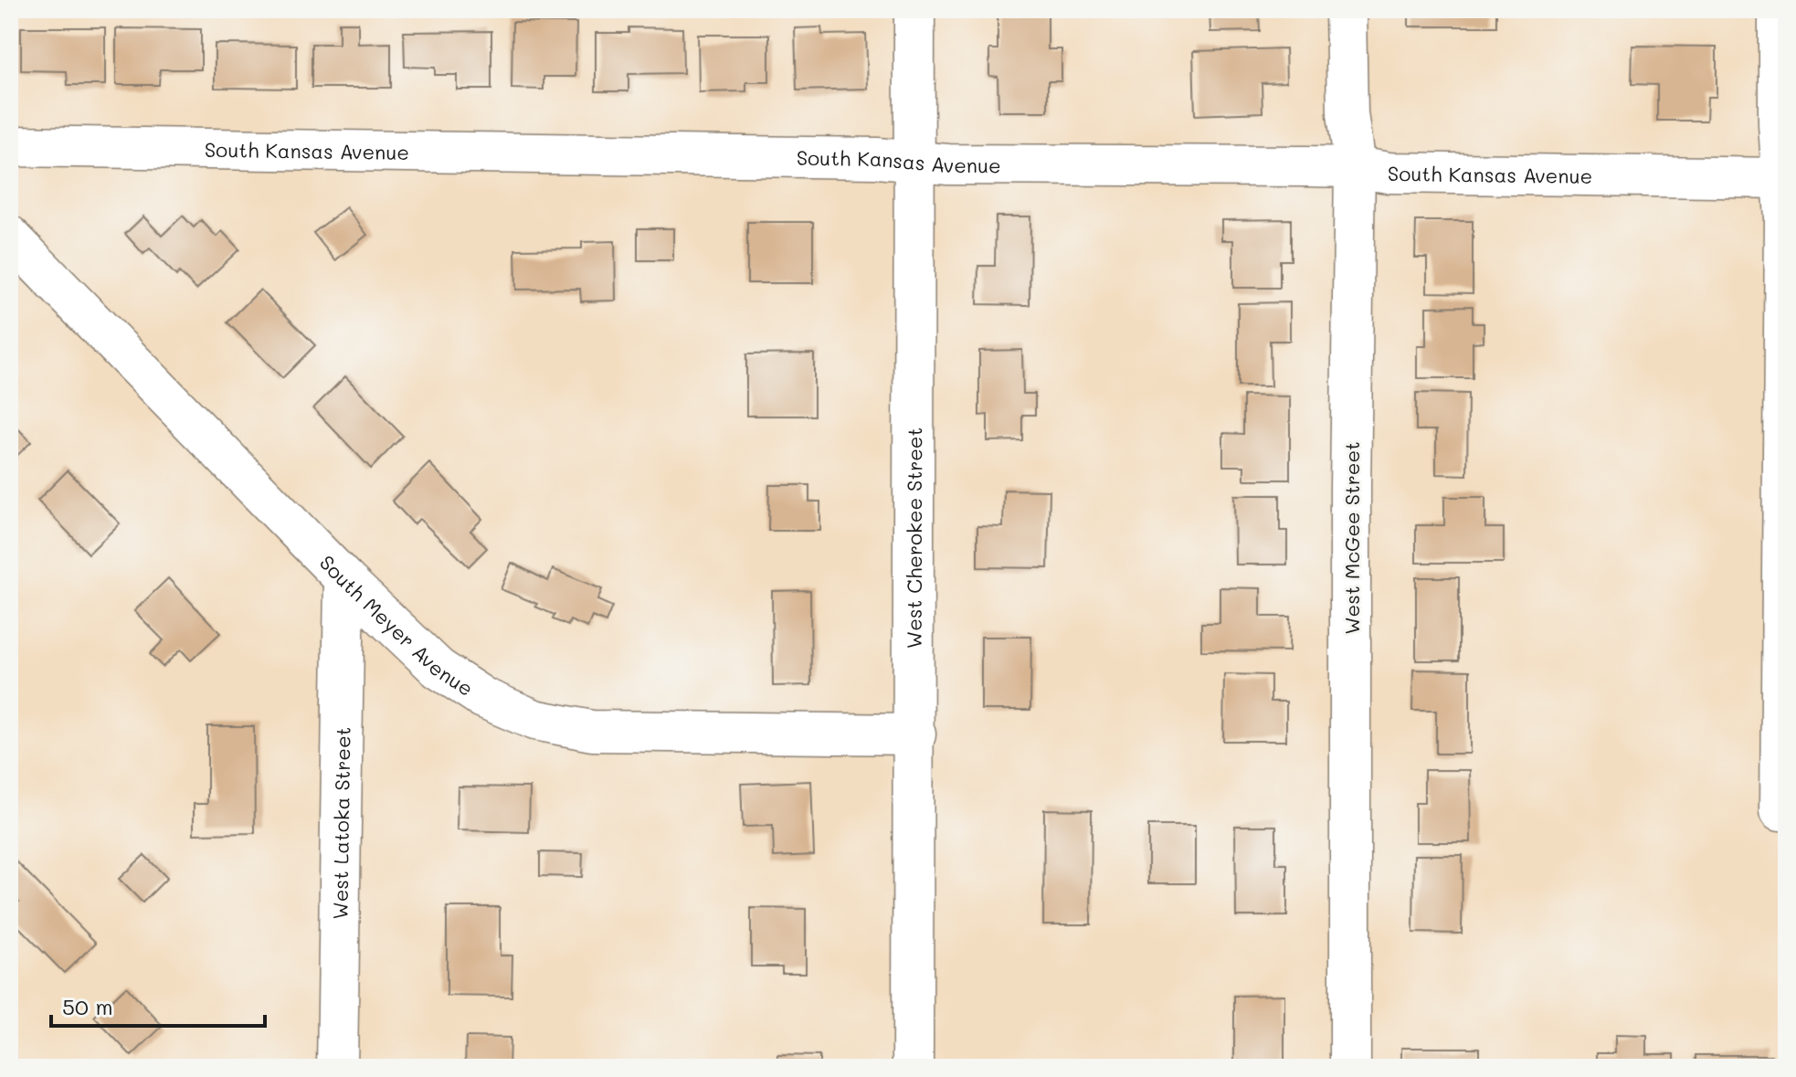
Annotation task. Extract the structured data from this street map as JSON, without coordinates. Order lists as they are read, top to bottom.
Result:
{
  "streets": {
    "street": [
      "South Kansas Avenue",
      "West McGee Street",
      "West Cherokee Street",
      "South Meyer Avenue",
      "West Latoka Street"
    ]
  },
  "crossings": [
    ["South Kansas Avenue", "West McGee Street"],
    ["South Kansas Avenue", "West Cherokee Street"],
    ["West Cherokee Street", "South Meyer Avenue"],
    ["South Meyer Avenue", "West Latoka Street"]
  ],
  "scale_bar": "50 m"
}
